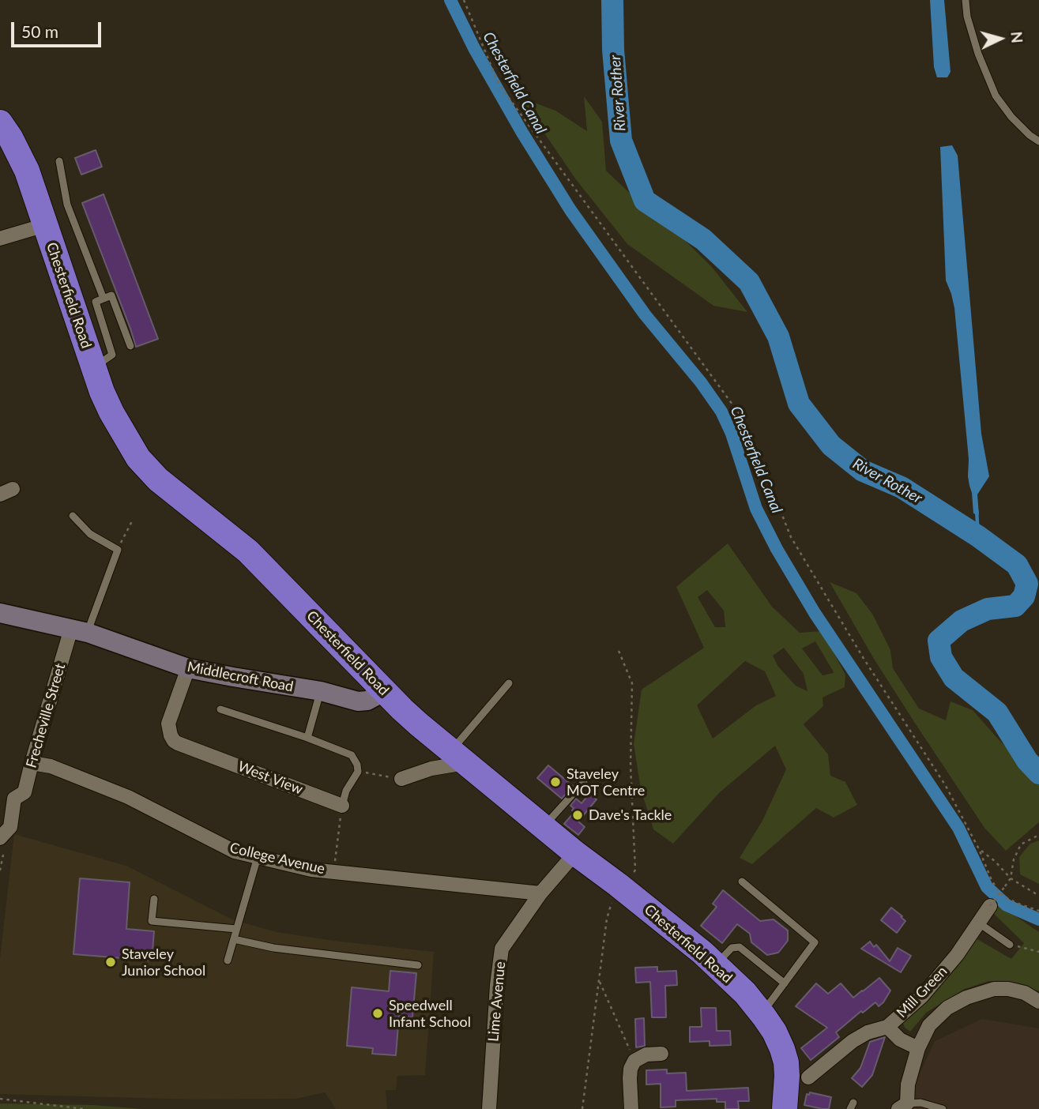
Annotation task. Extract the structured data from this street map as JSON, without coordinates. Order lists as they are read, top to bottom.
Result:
{
  "streets": {
    "highway": ["Chesterfield Road"],
    "street": [
      "Middlecroft Road",
      "Frecheville Street",
      "West View",
      "College Avenue",
      "Mill Green",
      "Lime Avenue"
    ]
  },
  "crossings": [
    ["Chesterfield Road", "Middlecroft Road"],
    ["Chesterfield Road", "Lime Avenue"],
    ["Middlecroft Road", "Frecheville Street"],
    ["Middlecroft Road", "West View"],
    ["Frecheville Street", "College Avenue"],
    ["College Avenue", "Lime Avenue"]
  ],
  "water": ["Chesterfield Canal", "River Rother"],
  "places": [
    "Staveley MOT Centre",
    "Dave's Tackle",
    "Staveley Junior School",
    "Speedwell Infant School"
  ],
  "scale_bar": "50 m",
  "north": "right"
}
